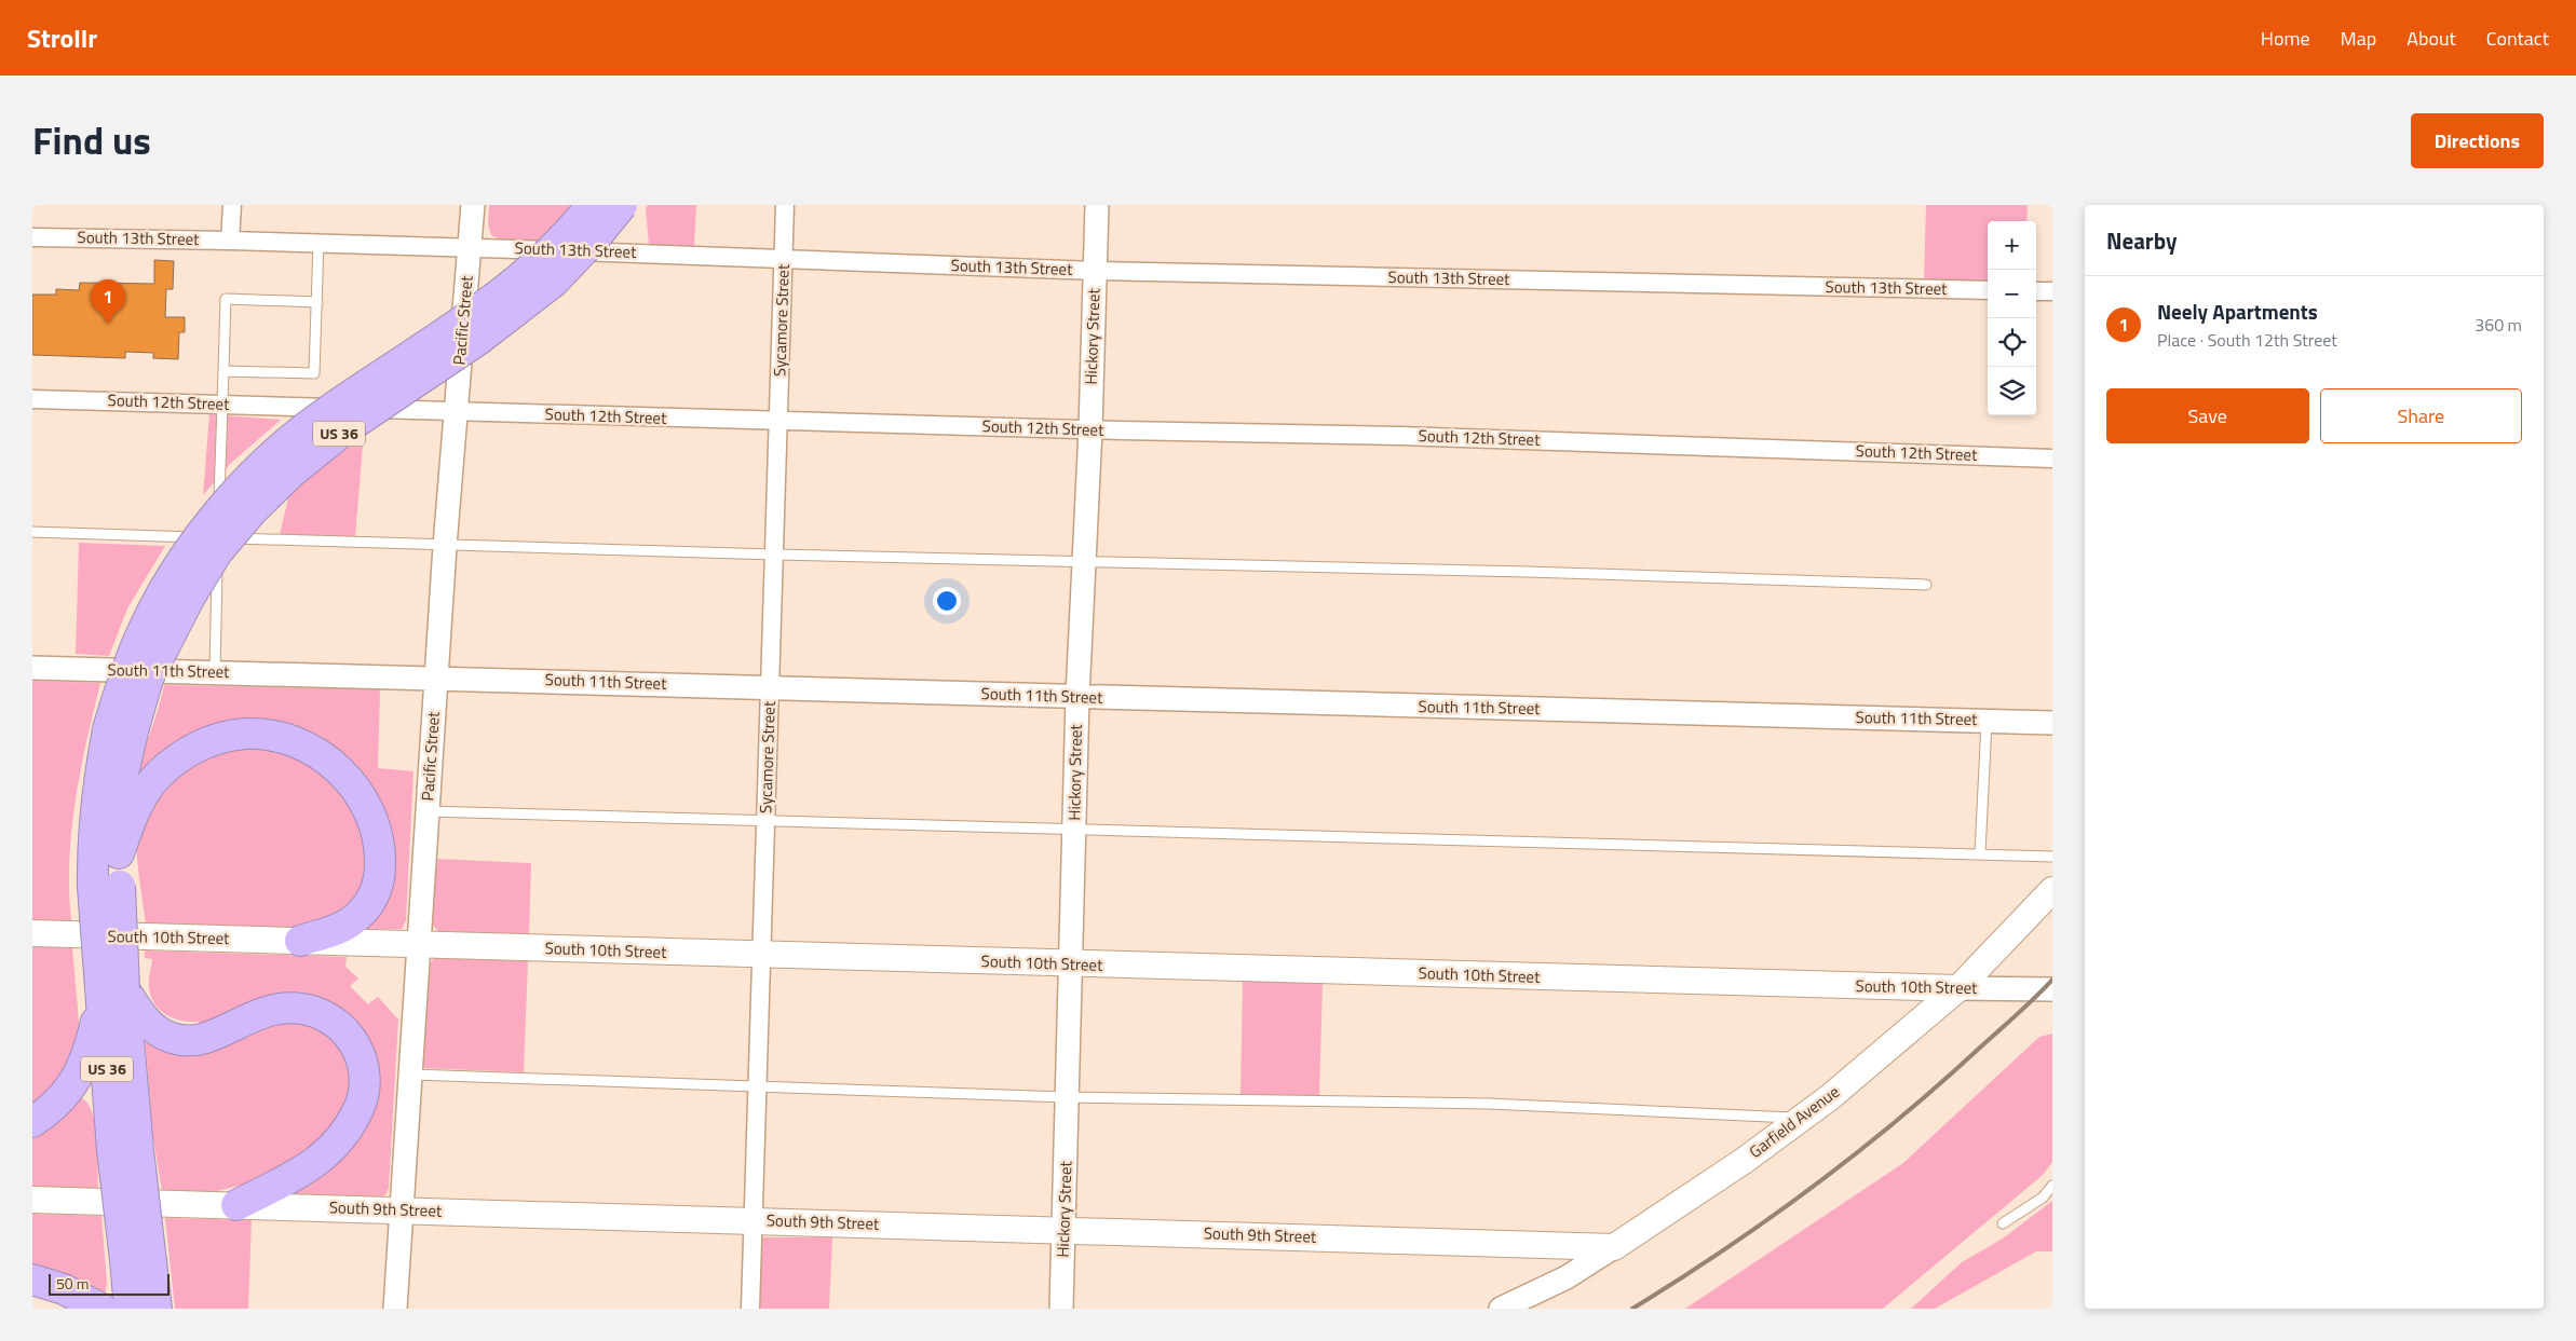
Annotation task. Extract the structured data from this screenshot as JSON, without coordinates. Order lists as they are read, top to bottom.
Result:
{
  "streets": {
    "highway": ["US 36"],
    "main road": ["South 10th Street", "Garfield Avenue", "South 9th Street"],
    "street": [
      "South 13th Street",
      "Pacific Street",
      "Sycamore Street",
      "Hickory Street",
      "South 12th Street",
      "South 11th Street"
    ]
  },
  "crossings": [
    ["South 13th Street", "Pacific Street"],
    ["South 13th Street", "Sycamore Street"],
    ["South 13th Street", "Hickory Street"],
    ["Pacific Street", "South 12th Street"],
    ["Pacific Street", "South 11th Street"],
    ["Pacific Street", "South 10th Street"],
    ["Pacific Street", "South 9th Street"],
    ["Sycamore Street", "South 12th Street"],
    ["Sycamore Street", "South 11th Street"],
    ["Sycamore Street", "South 10th Street"],
    ["Sycamore Street", "South 9th Street"],
    ["Hickory Street", "South 12th Street"],
    ["Hickory Street", "South 11th Street"],
    ["Hickory Street", "South 10th Street"],
    ["Hickory Street", "South 9th Street"],
    ["South 10th Street", "Garfield Avenue"],
    ["Garfield Avenue", "South 9th Street"]
  ],
  "scale_bar": "50 m",
  "page": {
    "header": "Strollr",
    "nav": [
      "Home",
      "Map",
      "About",
      "Contact"
    ],
    "title": "Find us",
    "buttons": [
      "Directions",
      ["Save", "Share"]
    ],
    "heading": "Nearby",
    "map_buttons": ["+", "−"],
    "list": [
      {
        "mark": "1",
        "name": "Neely Apartments",
        "note": "Place · South 12th Street",
        "value": "360 m"
      }
    ],
    "pins": "1",
    "scale": "50 m"
  }
}
